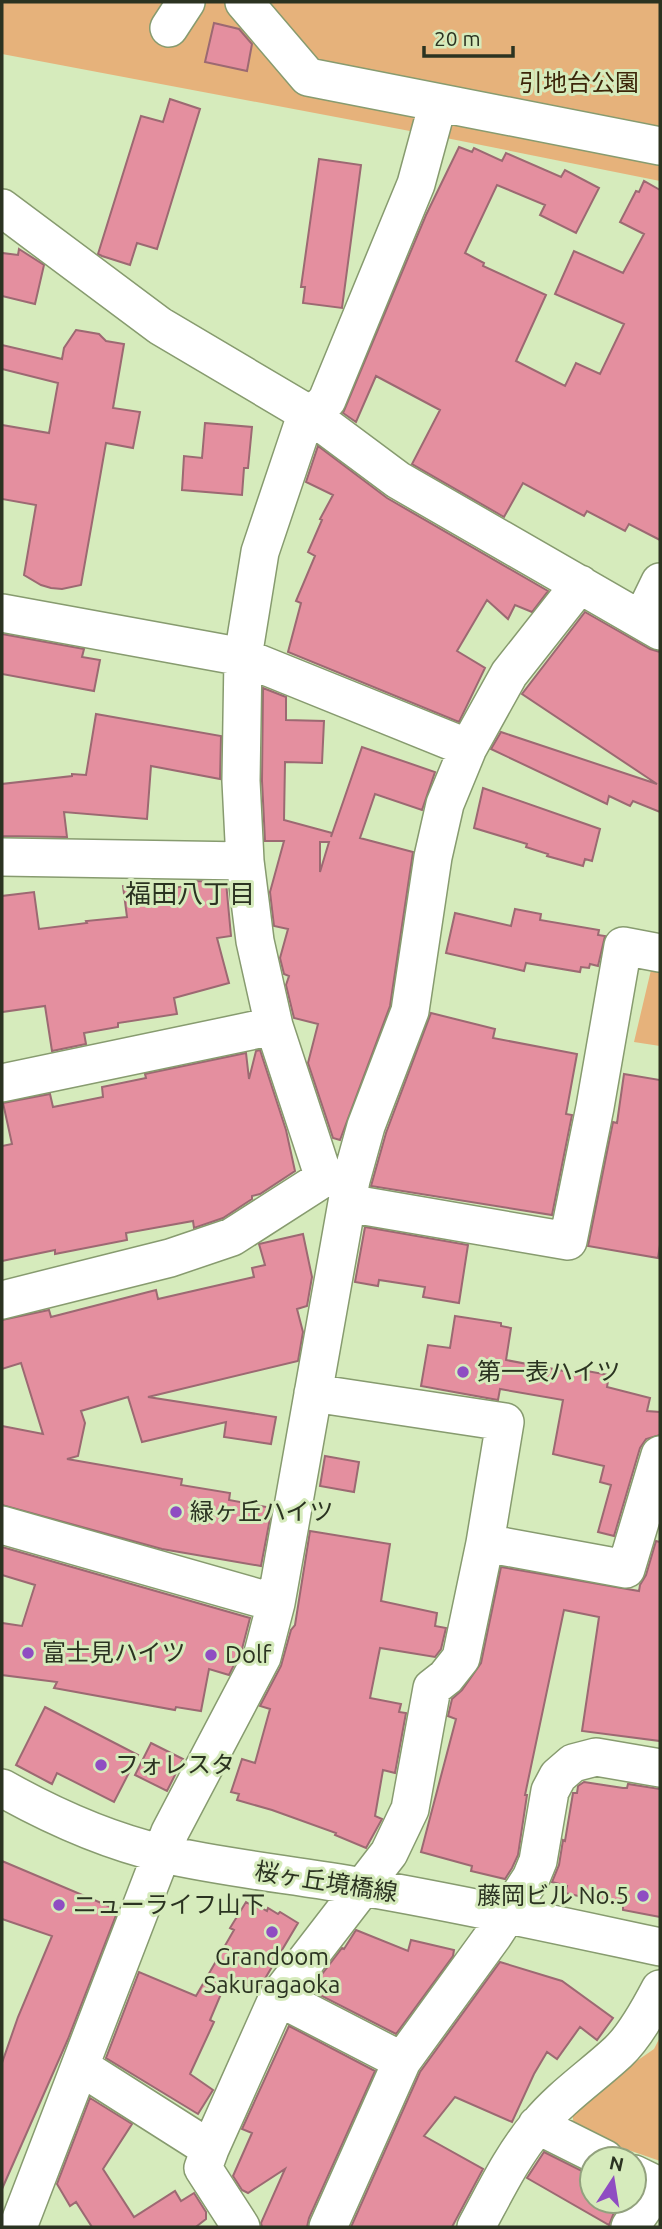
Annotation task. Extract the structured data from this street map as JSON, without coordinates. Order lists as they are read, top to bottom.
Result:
{
  "streets": {
    "street": ["桜ヶ丘境橋線"]
  },
  "districts": ["福田八丁目"],
  "parks": ["引地台公園"],
  "places": [
    "第一表ハイツ",
    "緑ヶ丘ハイツ",
    "富士見ハイツ",
    "Dolf",
    "フォレスタ",
    "藤岡ビル No.5",
    "ニューライフ山下",
    "Grandoom Sakuragaoka"
  ],
  "scale_bar": "20 m",
  "north": "top"
}
